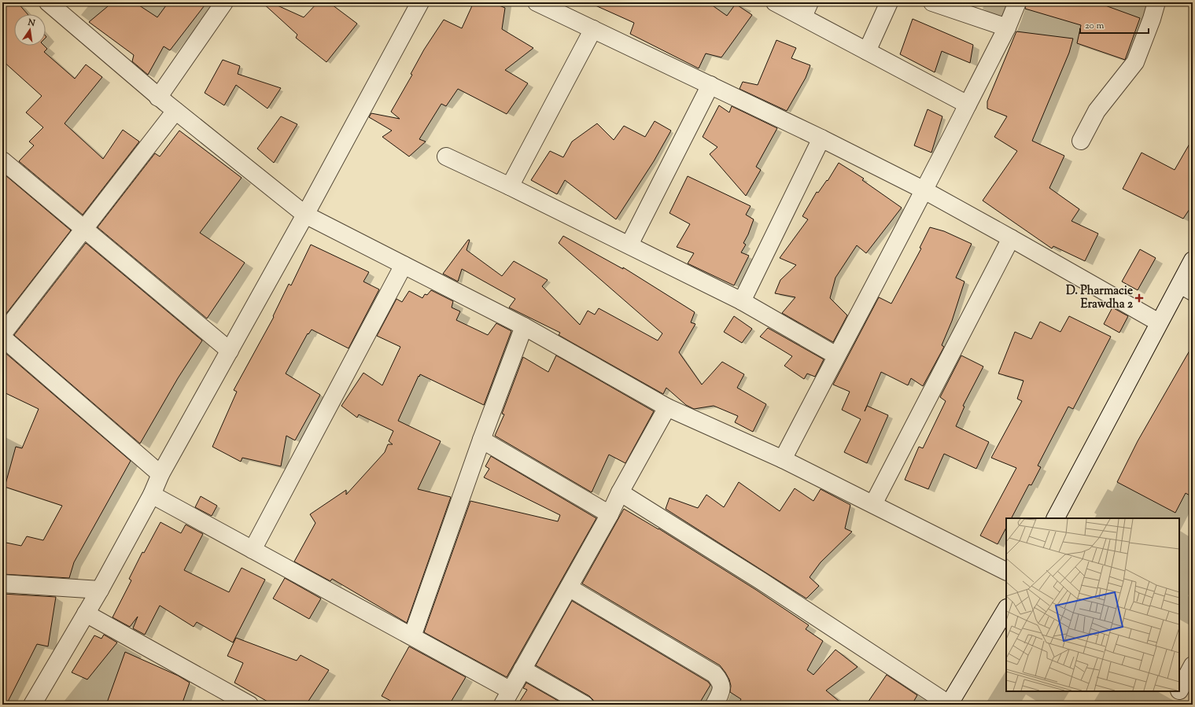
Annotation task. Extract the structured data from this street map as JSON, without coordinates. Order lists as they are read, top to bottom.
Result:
{
  "places": {
    "health": ["D. Pharmacie Erawdha 2"]
  },
  "scale_bar": "20 m",
  "north": "top"
}
